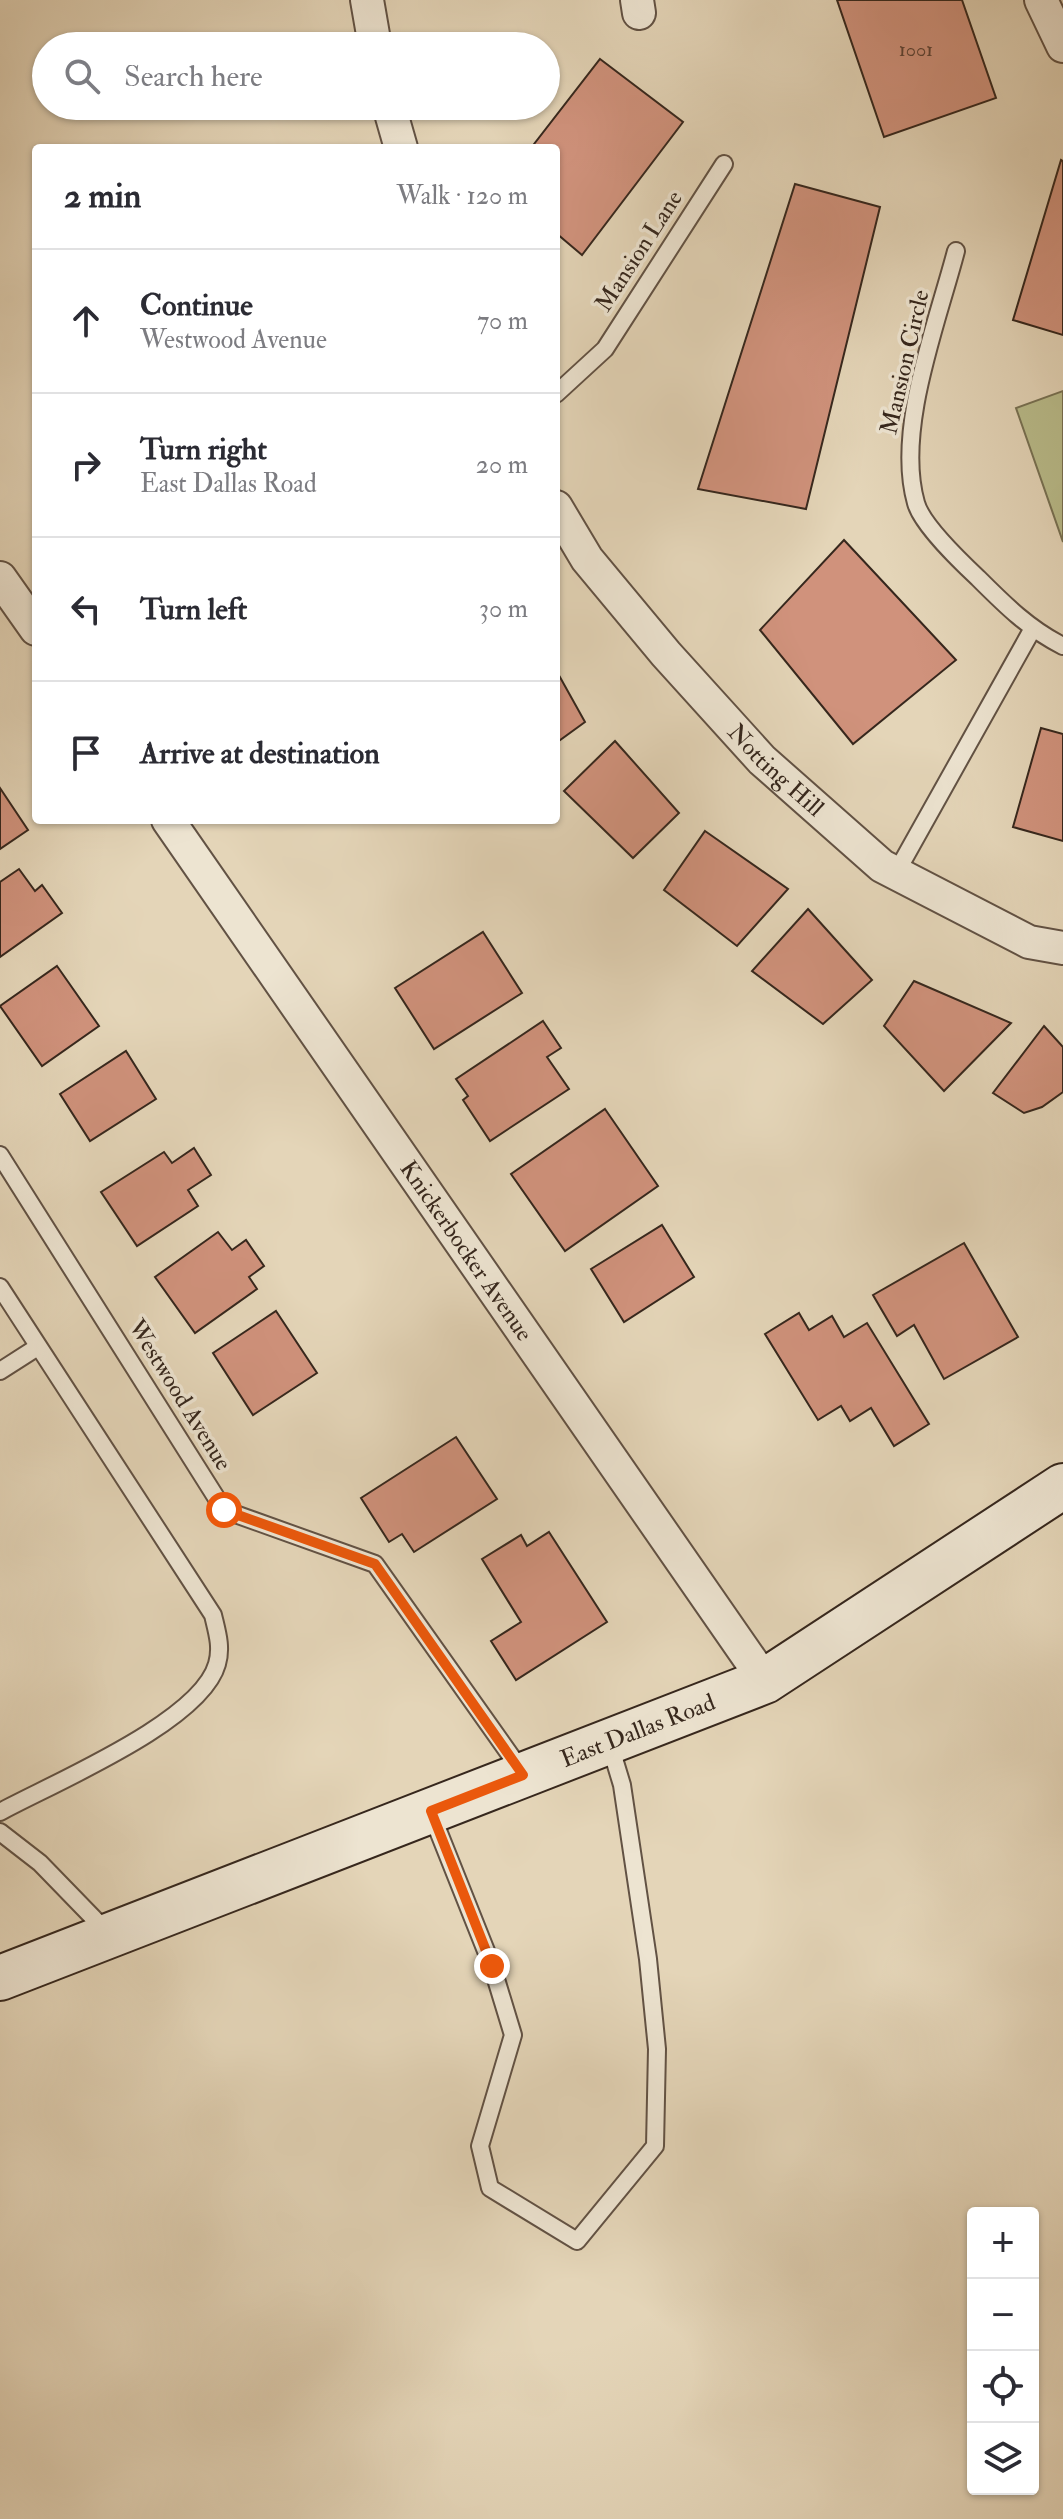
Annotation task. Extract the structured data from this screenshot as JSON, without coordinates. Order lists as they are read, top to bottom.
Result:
{
  "streets": {
    "street": ["Notting Hill", "Knickerbocker Avenue", "East Dallas Road"],
    "lane": ["Mansion Lane", "Mansion Circle", "Westwood Avenue"]
  },
  "crossings": [
    ["Knickerbocker Avenue", "East Dallas Road"],
    ["Westwood Avenue", "East Dallas Road"]
  ],
  "house_numbers": ["1001"],
  "page": {
    "search": "Search here",
    "heading": ["2 min", "Walk · 120 m"],
    "list": [
      ["Continue", "Westwood Avenue", "70 m"],
      ["Turn right", "East Dallas Road", "20 m"],
      ["Turn left", "30 m"],
      "Arrive at destination"
    ],
    "map_buttons": ["+", "−"]
  }
}
